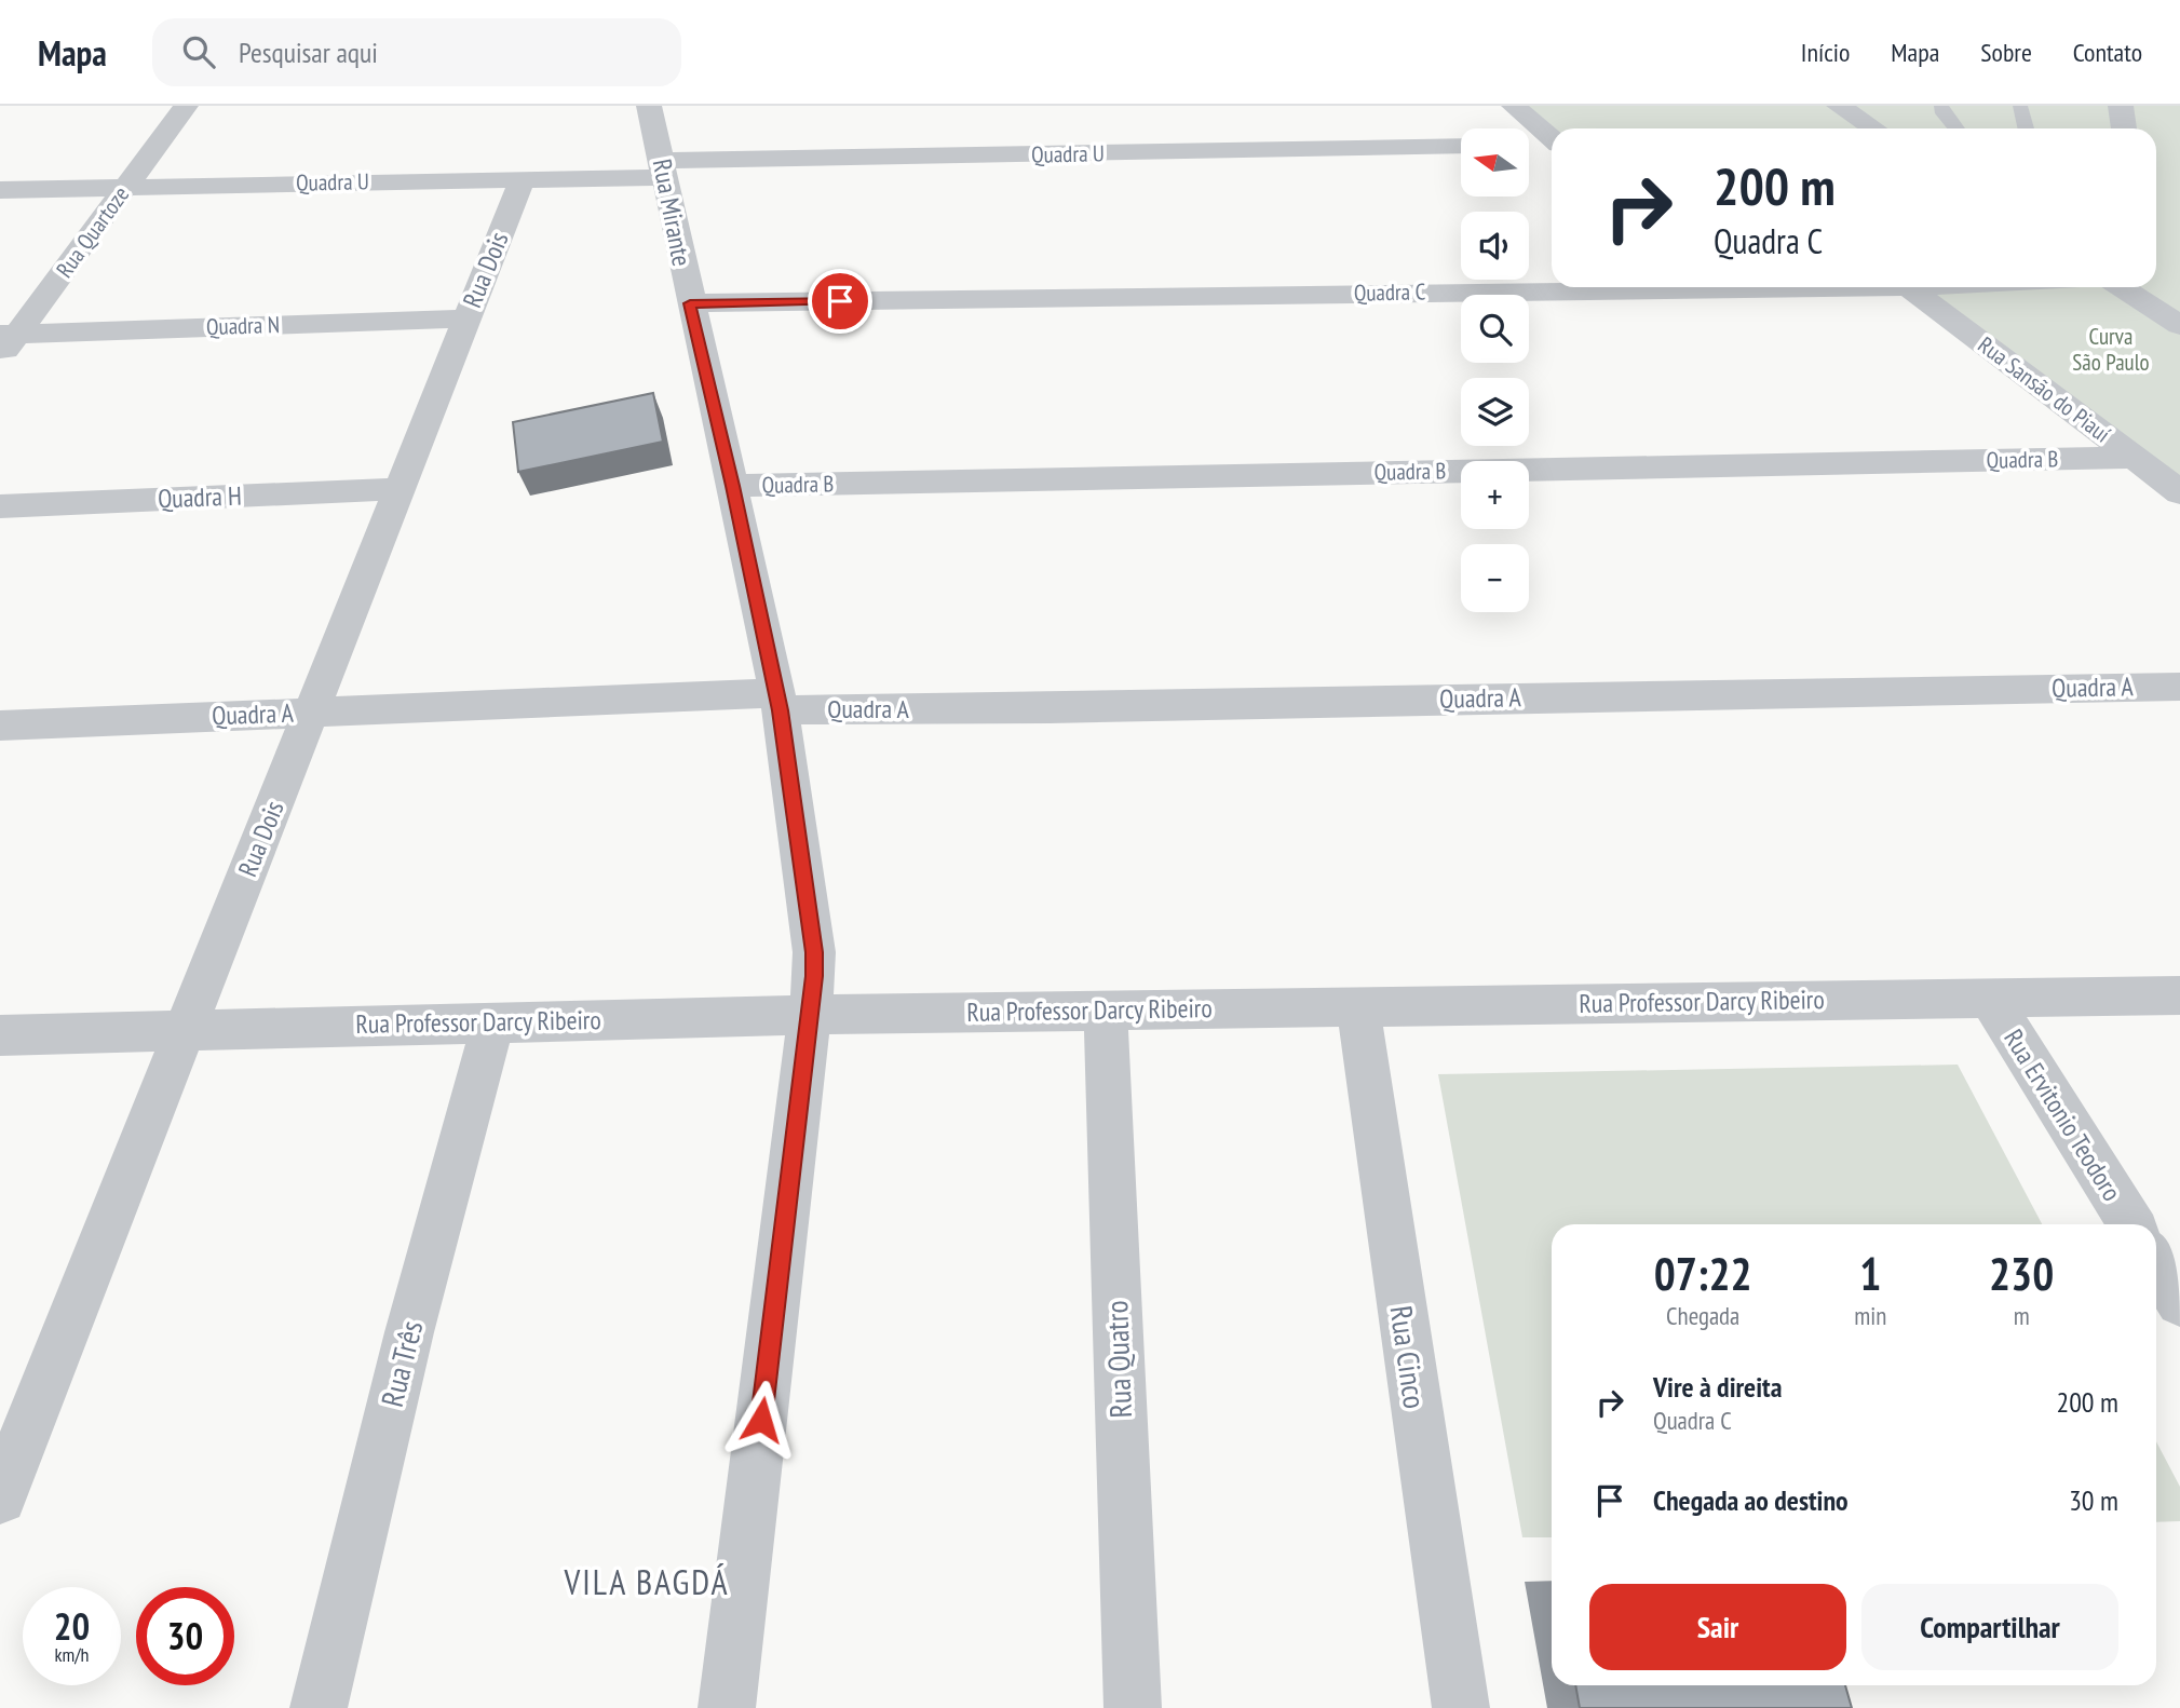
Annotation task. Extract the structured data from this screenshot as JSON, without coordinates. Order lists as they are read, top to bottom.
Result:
{
  "streets": {
    "street": [
      "Quadra U",
      "Rua Mirante",
      "Rua Quartoze",
      "Rua Dois",
      "Quadra C",
      "Quadra N",
      "Rua Sansão do Piauí",
      "Quadra B",
      "Quadra H",
      "Quadra A",
      "Rua Professor Darcy Ribeiro",
      "Rua Ervitonio Teodoro",
      "Rua Cinco",
      "Rua Quatro",
      "Rua Três"
    ]
  },
  "crossings": [
    ["Quadra U", "Rua Mirante"],
    ["Quadra U", "Rua Quartoze"],
    ["Quadra U", "Rua Dois"],
    ["Rua Mirante", "Quadra C"],
    ["Rua Mirante", "Quadra B"],
    ["Rua Mirante", "Quadra A"],
    ["Rua Mirante", "Rua Professor Darcy Ribeiro"],
    ["Rua Quartoze", "Quadra N"],
    ["Rua Dois", "Quadra N"],
    ["Rua Dois", "Quadra H"],
    ["Rua Dois", "Quadra A"],
    ["Rua Dois", "Rua Professor Darcy Ribeiro"],
    ["Rua Sansão do Piauí", "Quadra B"],
    ["Rua Professor Darcy Ribeiro", "Rua Ervitonio Teodoro"],
    ["Rua Professor Darcy Ribeiro", "Rua Cinco"],
    ["Rua Professor Darcy Ribeiro", "Rua Quatro"],
    ["Rua Professor Darcy Ribeiro", "Rua Três"]
  ],
  "districts": ["VILA BAGDÁ"],
  "parks": ["Curva São Paulo"],
  "north": "left",
  "page": {
    "header": "Mapa",
    "search": "Pesquisar aqui",
    "nav": [
      "Início",
      "Mapa",
      "Sobre",
      "Contato"
    ],
    "map_buttons": ["+", "−"],
    "turn": ["200 m", "Quadra C"],
    "eta": [
      "07:22",
      "Chegada",
      "1",
      "min",
      "230",
      "m"
    ],
    "list": [
      {
        "name": "Vire à direita",
        "note": "Quadra C",
        "value": "200 m"
      },
      {
        "name": "Chegada ao destino",
        "value": "30 m"
      }
    ],
    "buttons": ["Sair", "Compartilhar"],
    "speed": "20 km/h",
    "limit": "30"
  }
}
